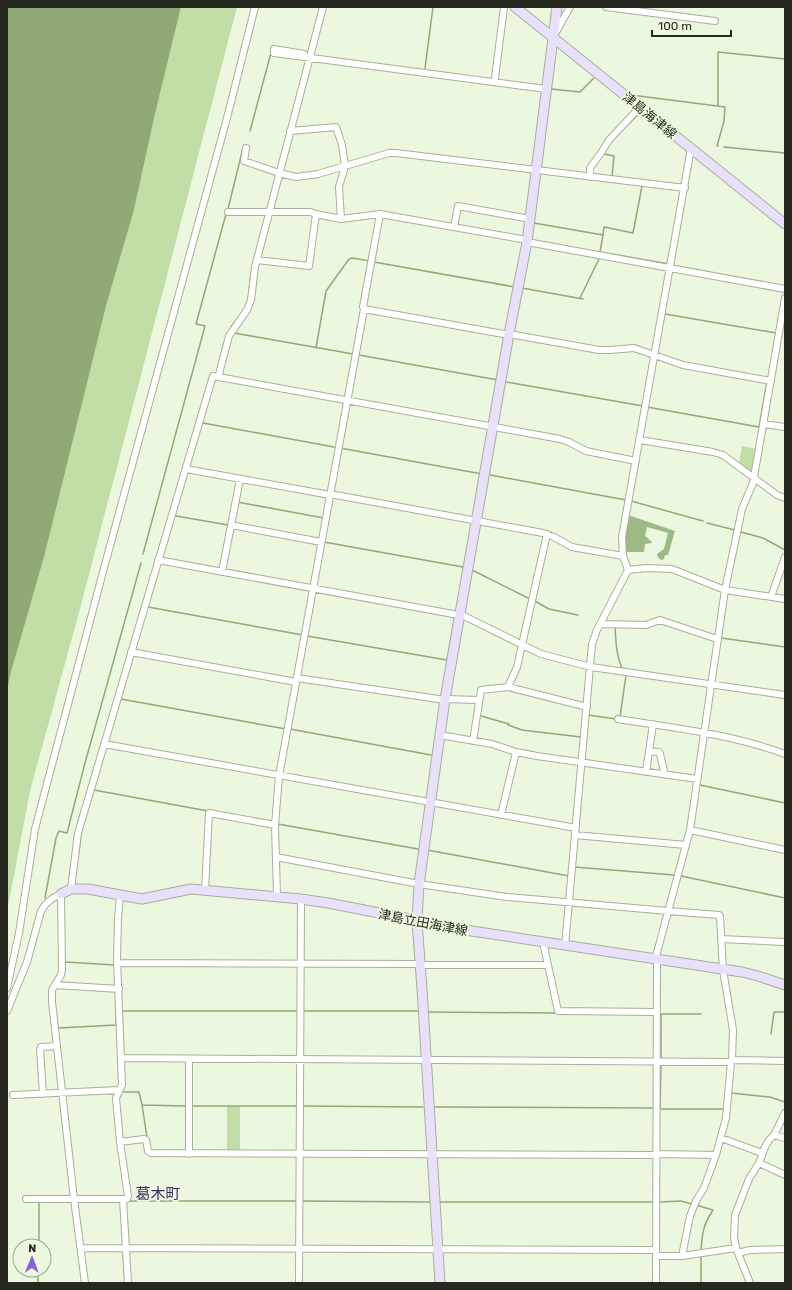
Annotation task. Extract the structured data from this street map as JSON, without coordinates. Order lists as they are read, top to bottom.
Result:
{
  "streets": {
    "street": ["津島海津線", "津島立田海津線"]
  },
  "districts": ["葛木町"],
  "scale_bar": "100 m",
  "north": "top"
}
